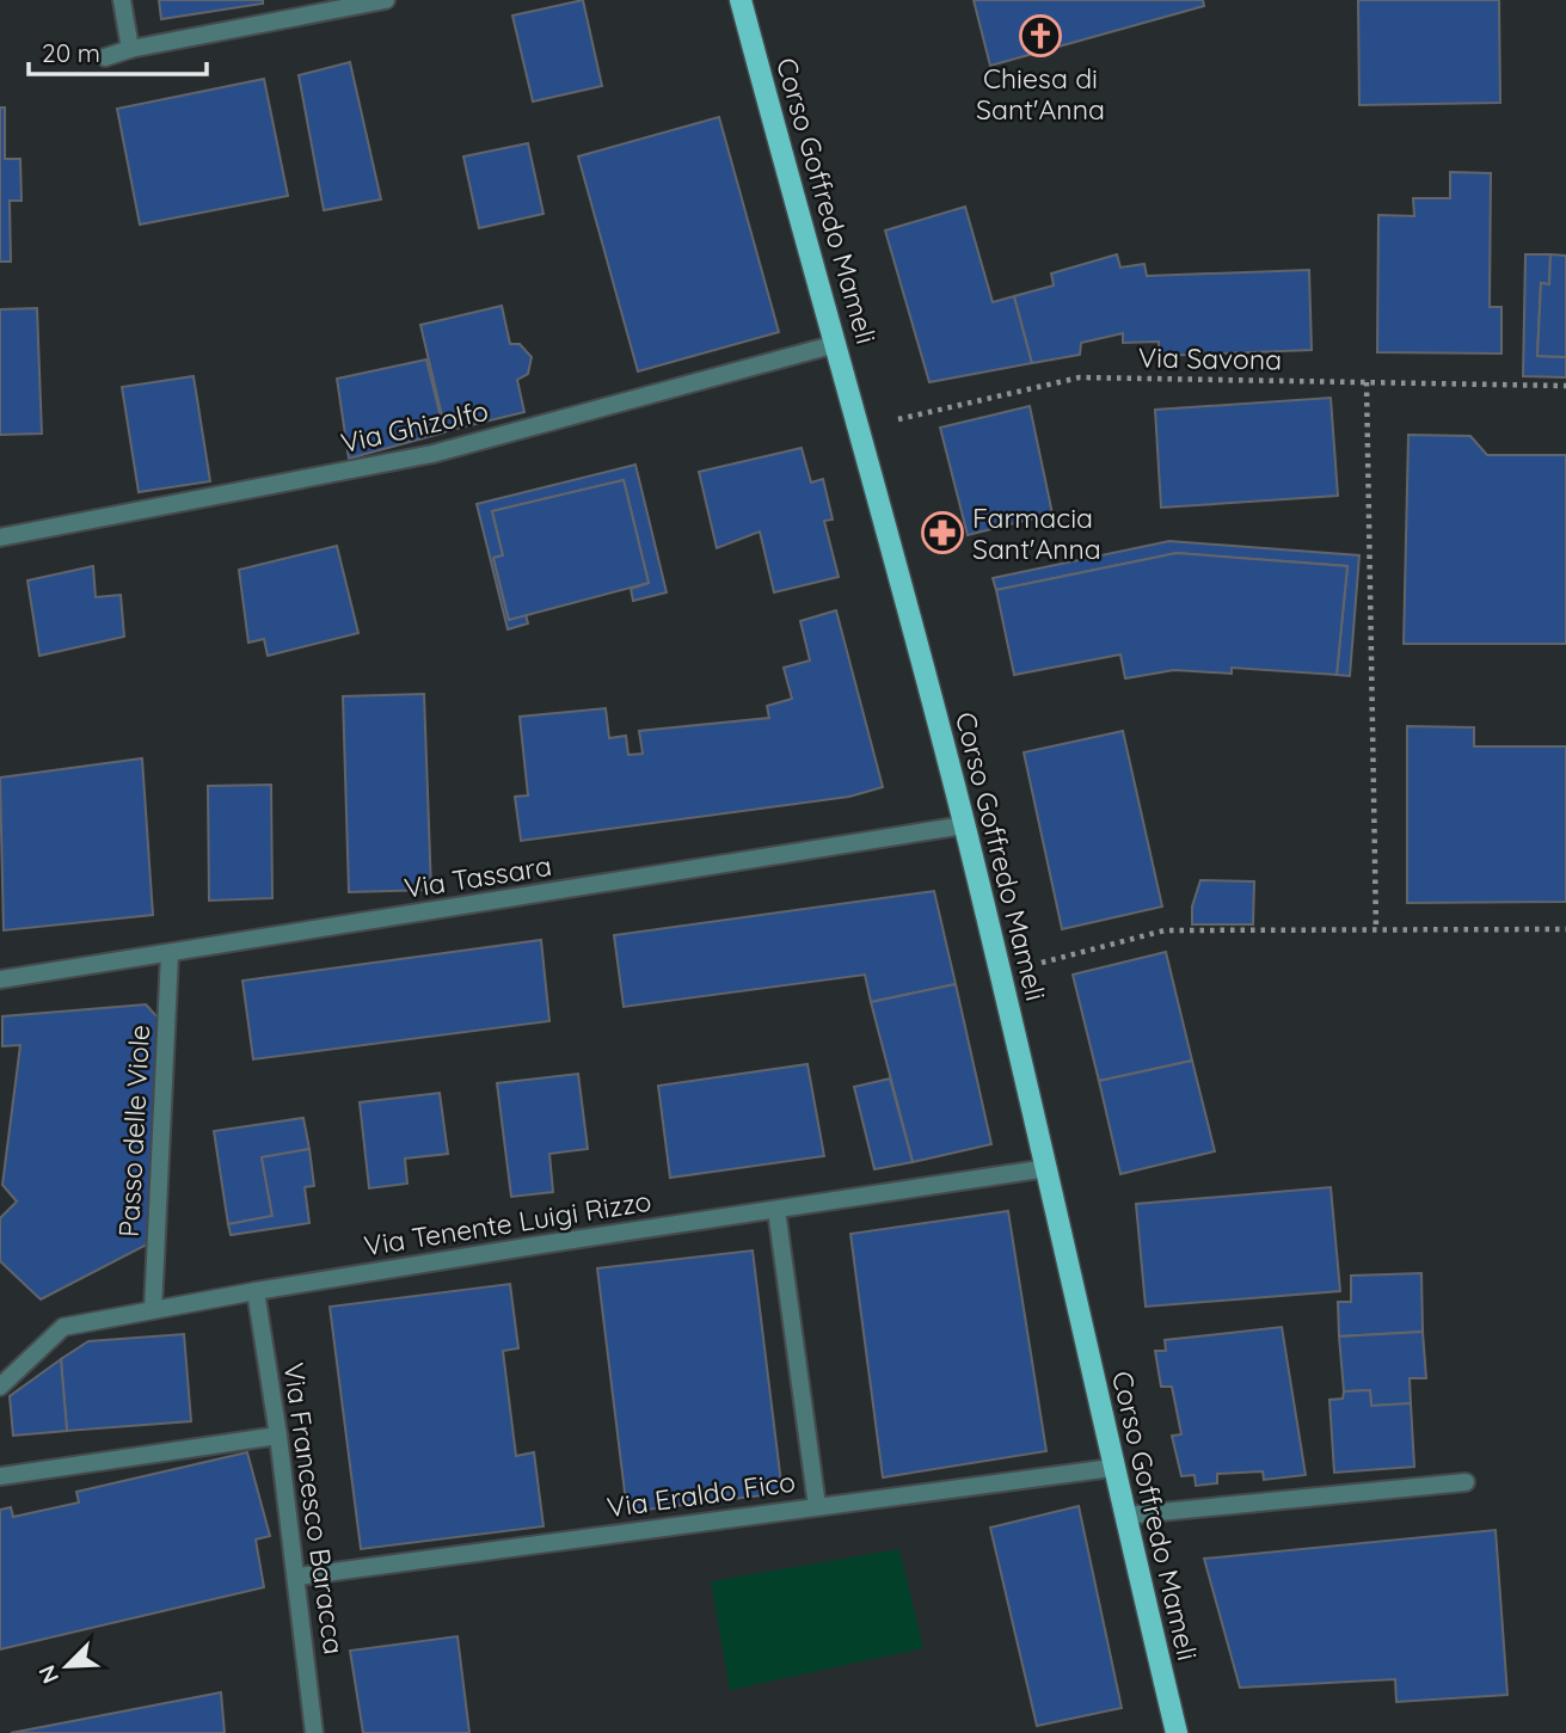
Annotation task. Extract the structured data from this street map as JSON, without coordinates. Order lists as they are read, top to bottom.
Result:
{
  "streets": {
    "main road": ["Corso Goffredo Mameli"],
    "street": [
      "Via Ghizolfo",
      "Via Tassara",
      "Passo delle Viole",
      "Via Tenente Luigi Rizzo",
      "Via Eraldo Fico",
      "Via Francesco Baracca"
    ],
    "path": ["Via Savona"]
  },
  "crossings": [
    ["Corso Goffredo Mameli", "Via Savona"],
    ["Corso Goffredo Mameli", "Via Ghizolfo"],
    ["Corso Goffredo Mameli", "Via Tassara"],
    ["Corso Goffredo Mameli", "Via Tenente Luigi Rizzo"],
    ["Corso Goffredo Mameli", "Via Eraldo Fico"],
    ["Via Tassara", "Passo delle Viole"],
    ["Passo delle Viole", "Via Tenente Luigi Rizzo"],
    ["Via Tenente Luigi Rizzo", "Via Francesco Baracca"],
    ["Via Eraldo Fico", "Via Francesco Baracca"]
  ],
  "places": {
    "church": ["Chiesa di Sant'Anna"],
    "pharmacy": ["Farmacia Sant'Anna"]
  },
  "scale_bar": "20 m",
  "north": "bottom left"
}
